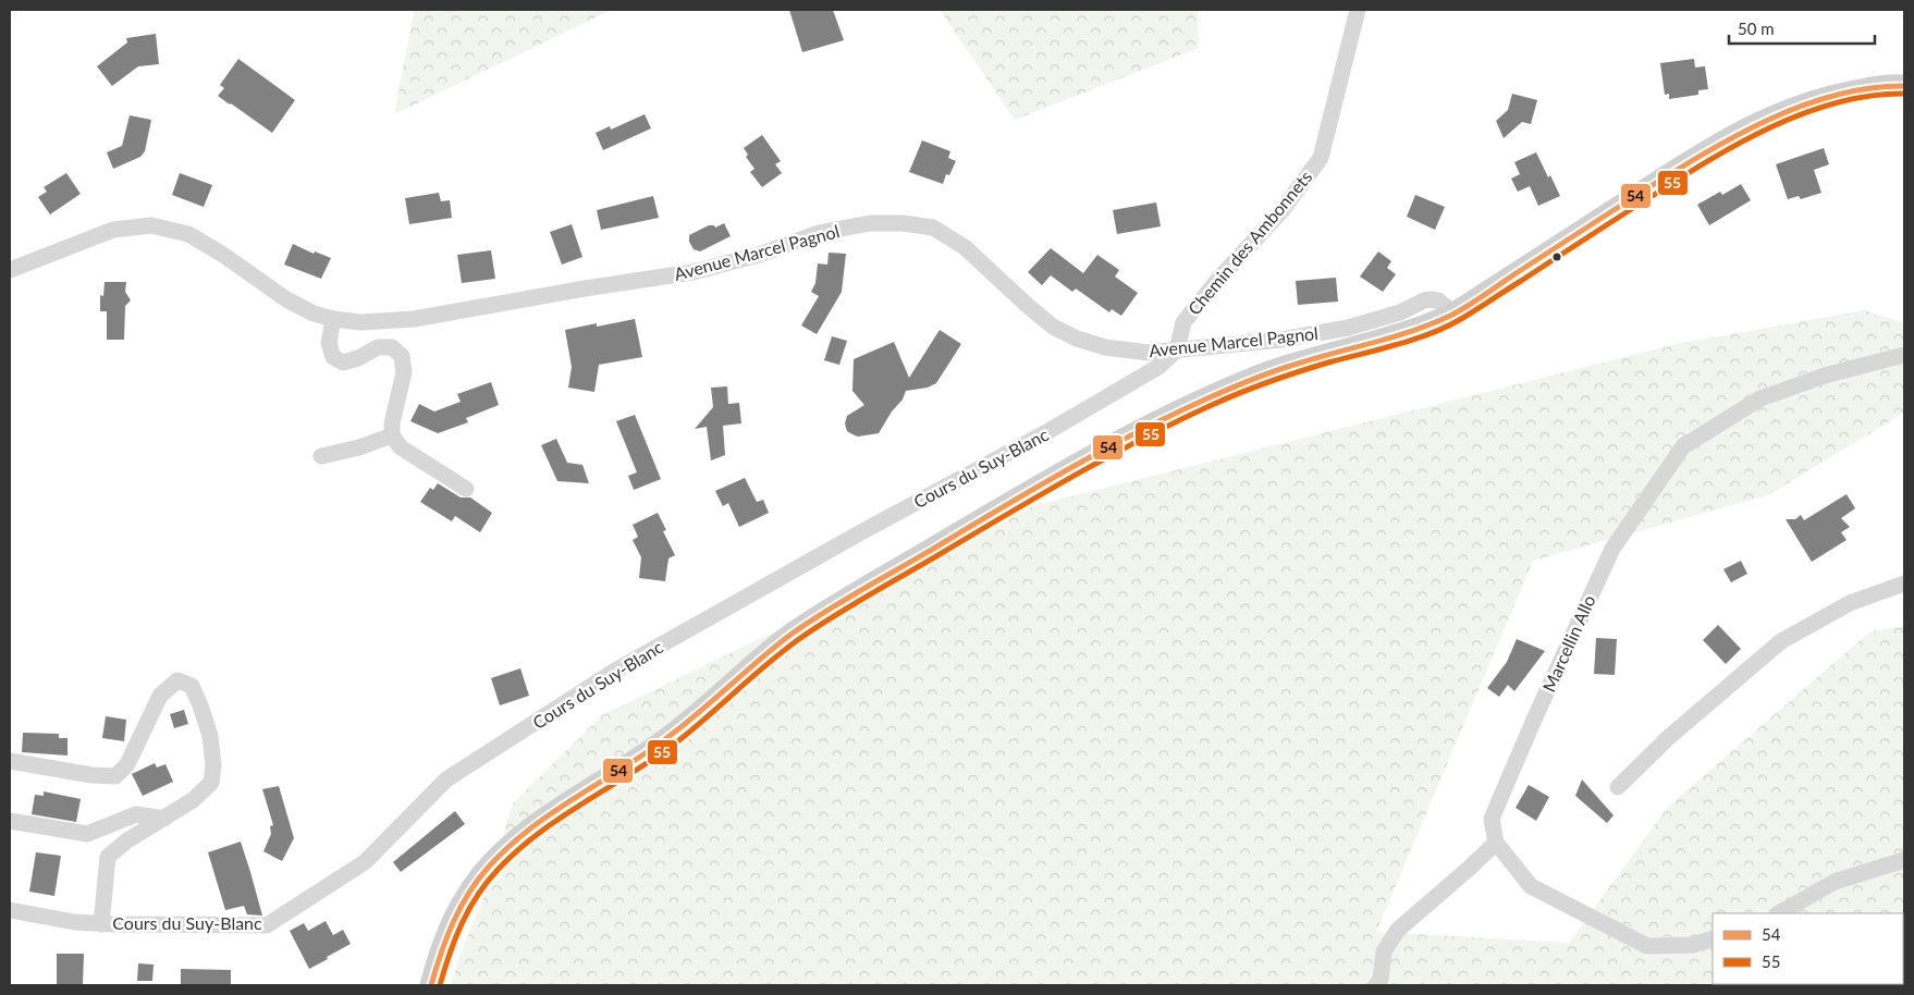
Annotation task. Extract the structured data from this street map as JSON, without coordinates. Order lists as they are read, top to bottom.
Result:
{
  "streets": {
    "street": [
      "Chemin des Ambonnets",
      "Avenue Marcel Pagnol",
      "Cours du Suy-Blanc",
      "Marcellin Allo"
    ]
  },
  "crossings": [
    ["Chemin des Ambonnets", "Avenue Marcel Pagnol"],
    ["Chemin des Ambonnets", "Cours du Suy-Blanc"],
    ["Avenue Marcel Pagnol", "Cours du Suy-Blanc"]
  ],
  "lines": ["transit line 54", "transit line 55"],
  "legend": ["54", "55"],
  "scale_bar": "50 m"
}
